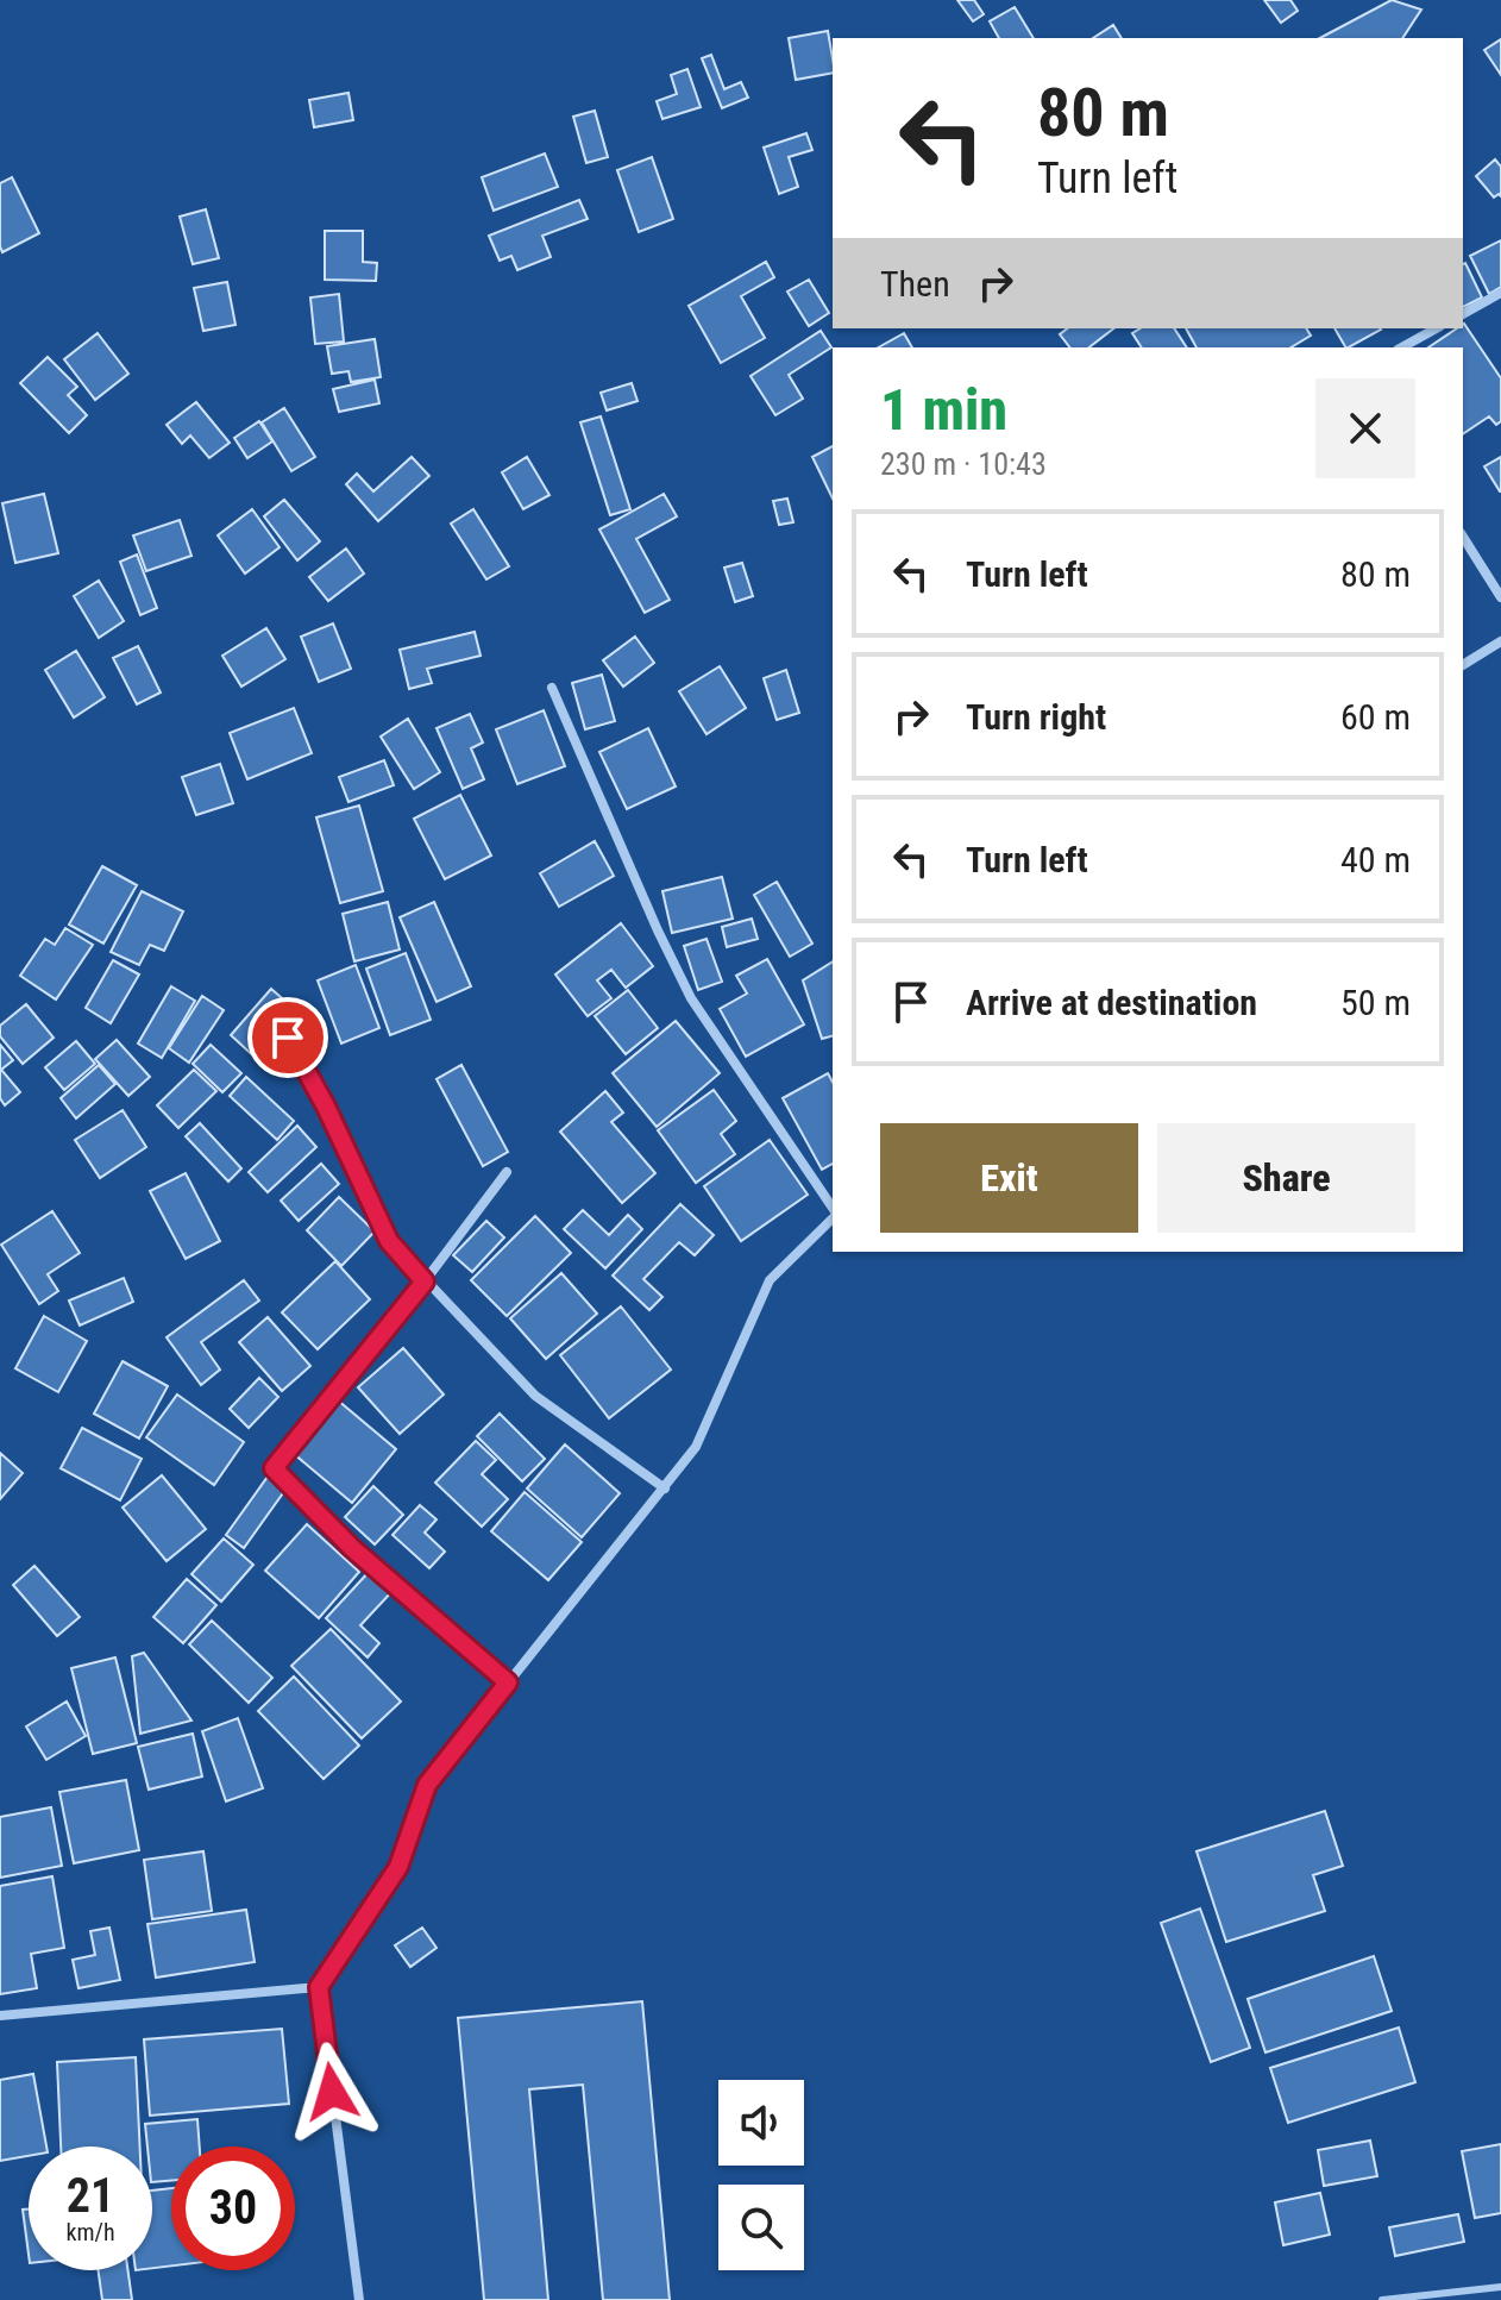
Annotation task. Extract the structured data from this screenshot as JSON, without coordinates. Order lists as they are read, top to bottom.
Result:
{
  "page": {
    "turn": ["80 m", "Turn left"],
    "then": "Then",
    "heading": ["1 min", "230 m · 10:43"],
    "list": [
      {
        "name": "Turn left",
        "value": "80 m"
      },
      {
        "name": "Turn right",
        "value": "60 m"
      },
      {
        "name": "Turn left",
        "value": "40 m"
      },
      {
        "name": "Arrive at destination",
        "value": "50 m"
      }
    ],
    "buttons": ["Exit", "Share"],
    "speed": "21 km/h",
    "limit": "30"
  }
}
